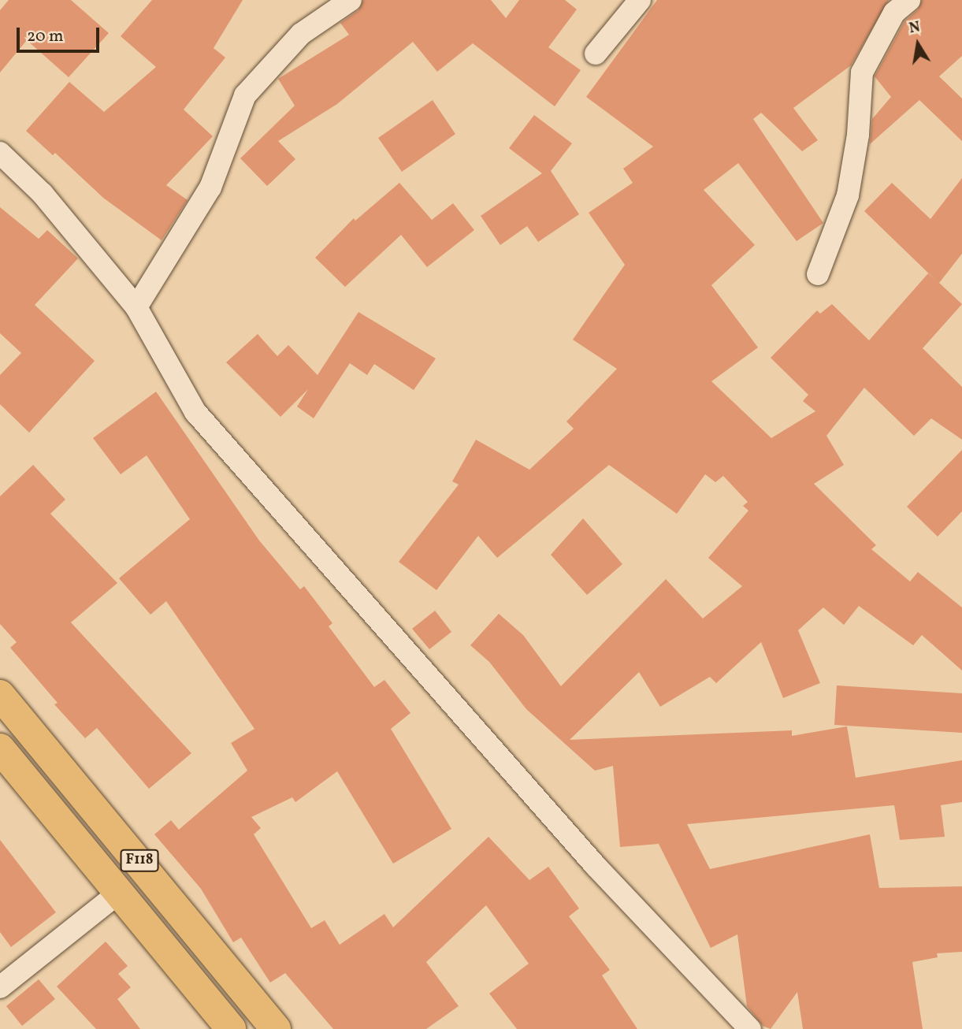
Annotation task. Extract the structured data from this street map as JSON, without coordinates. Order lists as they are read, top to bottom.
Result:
{
  "streets": {
    "main road": ["F118"]
  },
  "scale_bar": "20 m",
  "north": "top"
}
